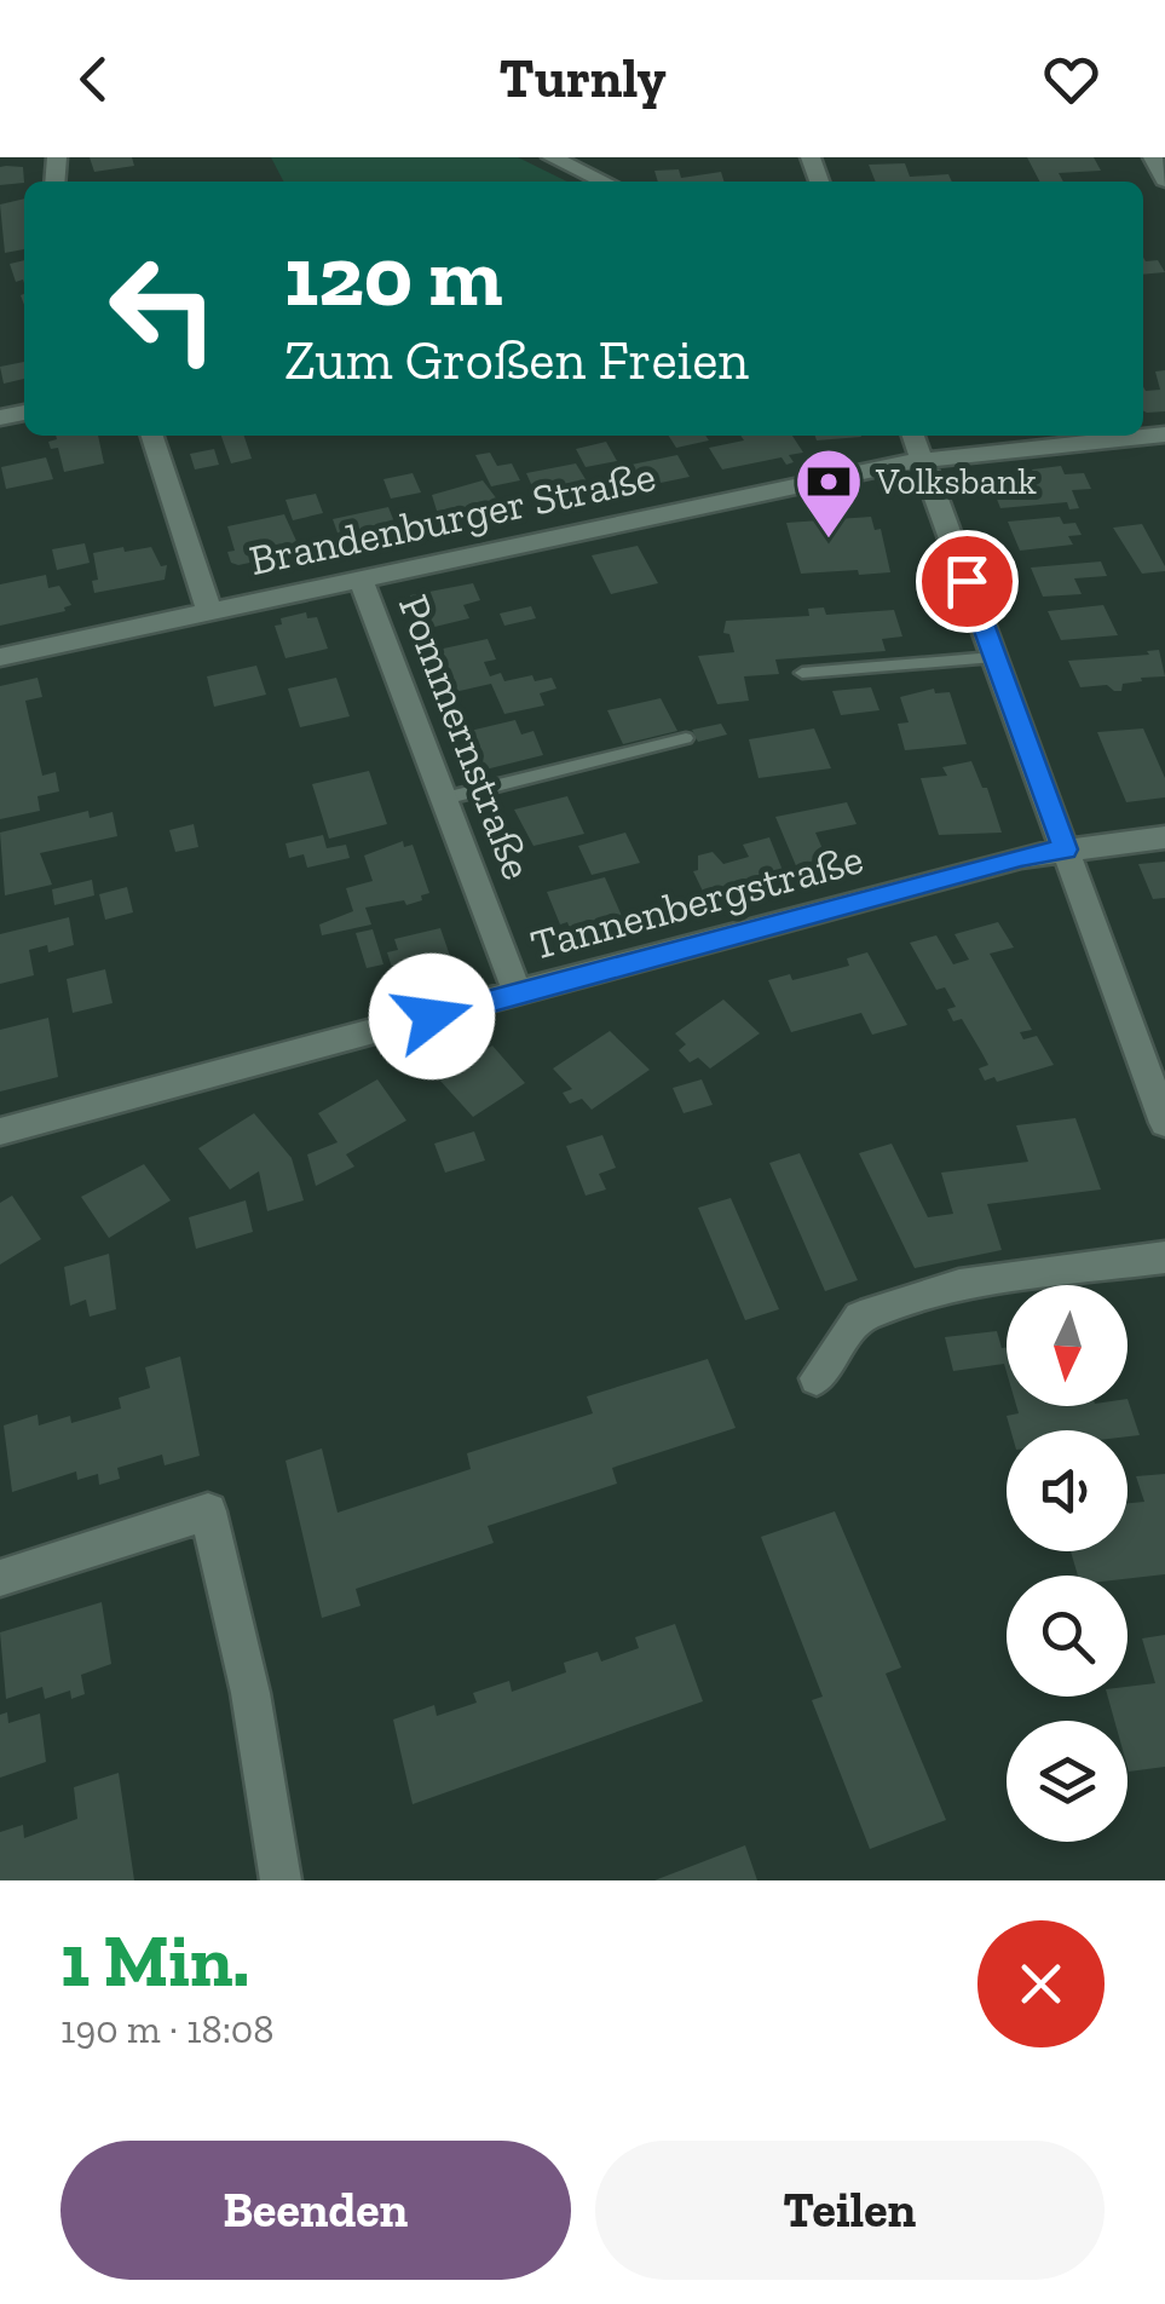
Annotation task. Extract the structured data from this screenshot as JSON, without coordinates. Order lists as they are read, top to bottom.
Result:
{
  "streets": {
    "street": ["Brandenburger Straße", "Pommernstraße", "Tannenbergstraße"]
  },
  "crossings": [
    ["Brandenburger Straße", "Pommernstraße"],
    ["Pommernstraße", "Tannenbergstraße"]
  ],
  "places": {
    "bank": ["Volksbank"]
  },
  "north": "bottom",
  "page": {
    "header": "Turnly",
    "turn": ["120 m", "Zum Großen Freien"],
    "heading": ["1 Min.", "190 m · 18:08"],
    "buttons": ["Beenden", "Teilen"]
  }
}
